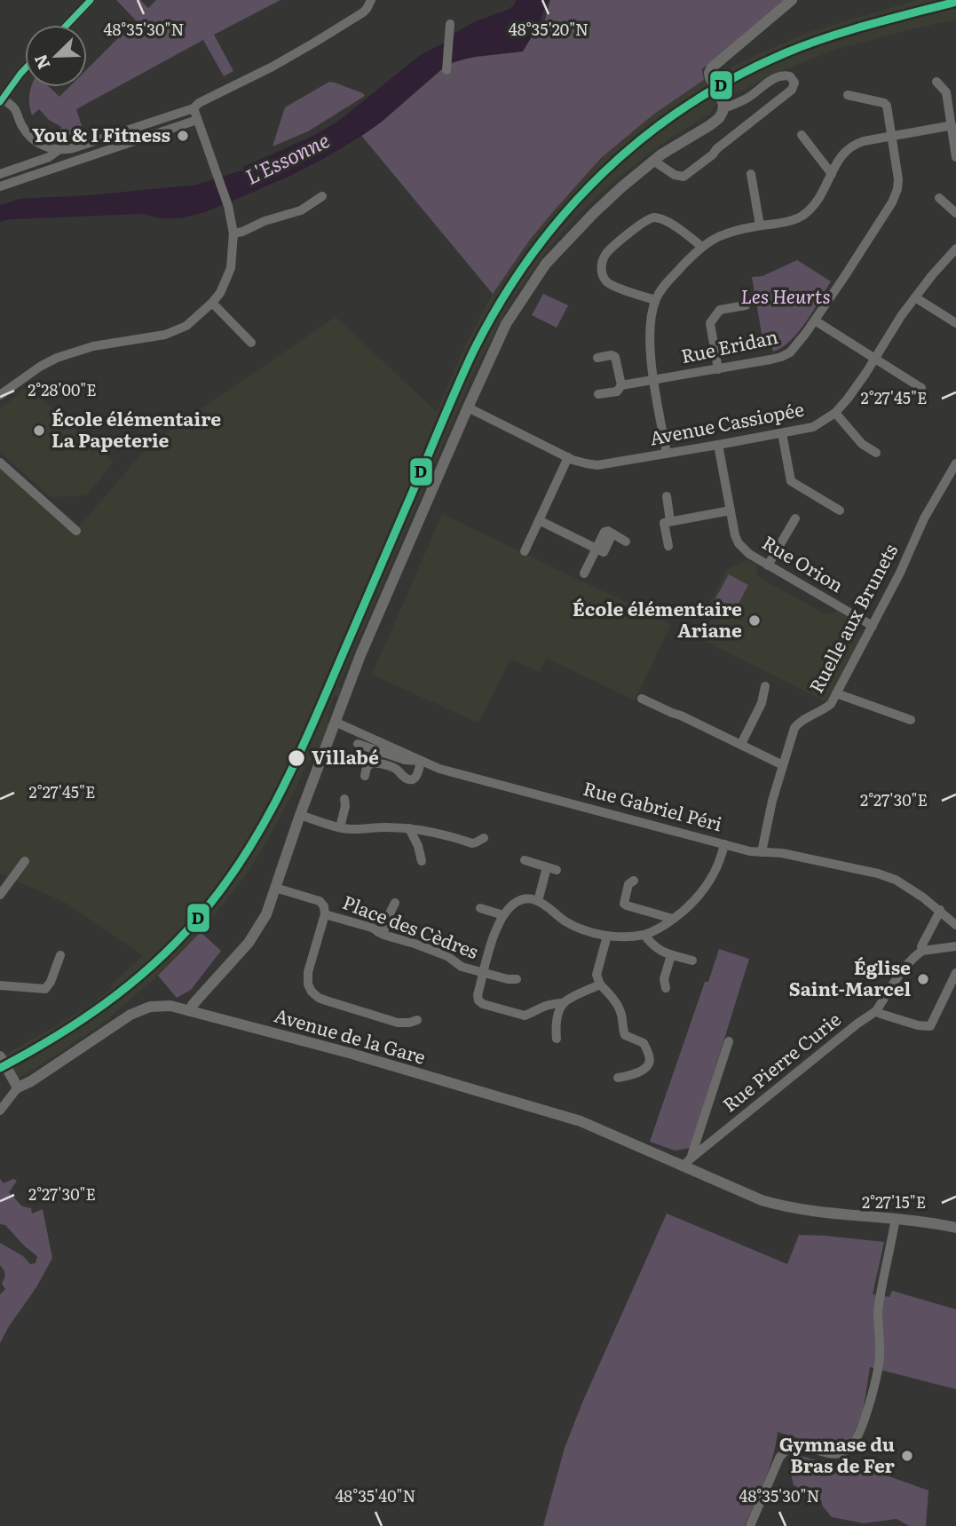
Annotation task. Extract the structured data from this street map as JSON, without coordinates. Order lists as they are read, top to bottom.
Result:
{
  "streets": {
    "street": [
      "Rue Eridan",
      "Avenue Cassiopée",
      "Rue Orion",
      "Ruelle aux Brunets",
      "Rue Gabriel Péri",
      "Place des Cèdres",
      "Avenue de la Gare",
      "Rue Pierre Curie"
    ]
  },
  "crossings": [
    ["Avenue Cassiopée", "Rue Orion"],
    ["Rue Orion", "Ruelle aux Brunets"],
    ["Ruelle aux Brunets", "Rue Gabriel Péri"],
    ["Avenue de la Gare", "Rue Pierre Curie"]
  ],
  "water": ["L'Essonne"],
  "parks": ["Les Heurts"],
  "places": [
    "You & I Fitness",
    "École élémentaire La Papeterie",
    "École élémentaire Ariane",
    "Villabé",
    "Église Saint-Marcel",
    "Gymnase du Bras de Fer"
  ],
  "lines": ["transit line D"],
  "north": "bottom left",
  "coordinates": [
    "48°35'30\"N",
    "48°35'20\"N",
    "2°28'00\"E",
    "2°27'45\"E",
    "2°27'30\"E",
    "2°27'15\"E",
    "48°35'40\"N"
  ]
}
